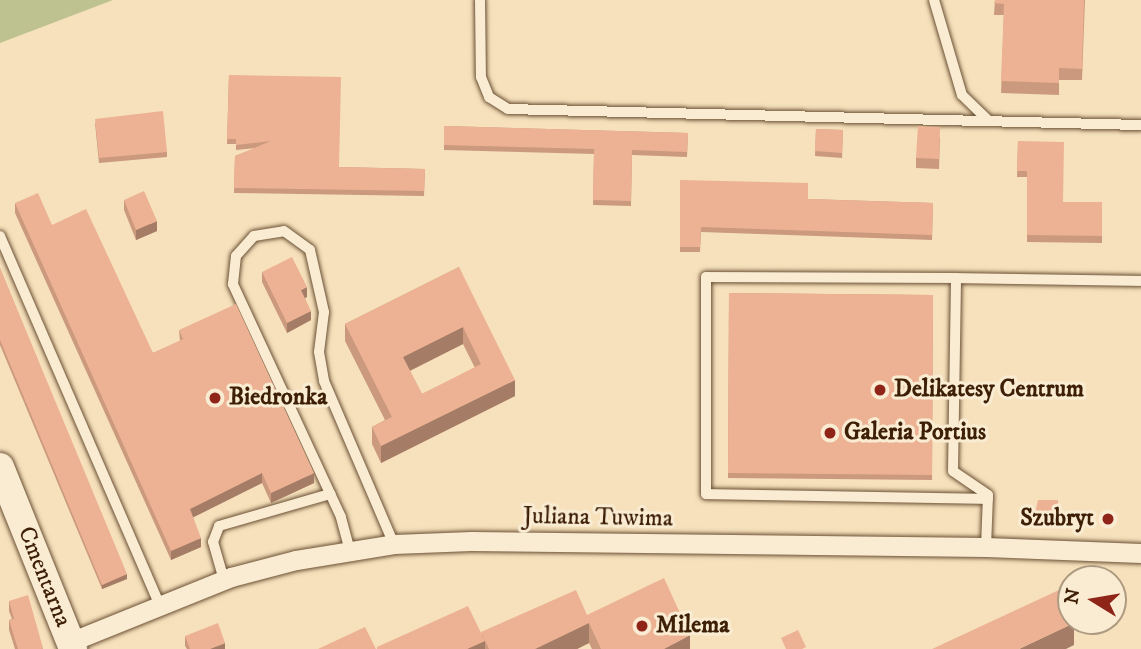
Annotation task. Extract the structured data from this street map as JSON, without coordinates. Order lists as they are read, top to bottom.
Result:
{
  "streets": {
    "street": ["Juliana Tuwima", "Cmentarna"]
  },
  "crossings": [
    ["Juliana Tuwima", "Cmentarna"]
  ],
  "places": [
    "Delikatesy Centrum",
    "Biedronka",
    "Galeria Portius",
    "Szubryt",
    "Milema"
  ],
  "north": "left"
}
